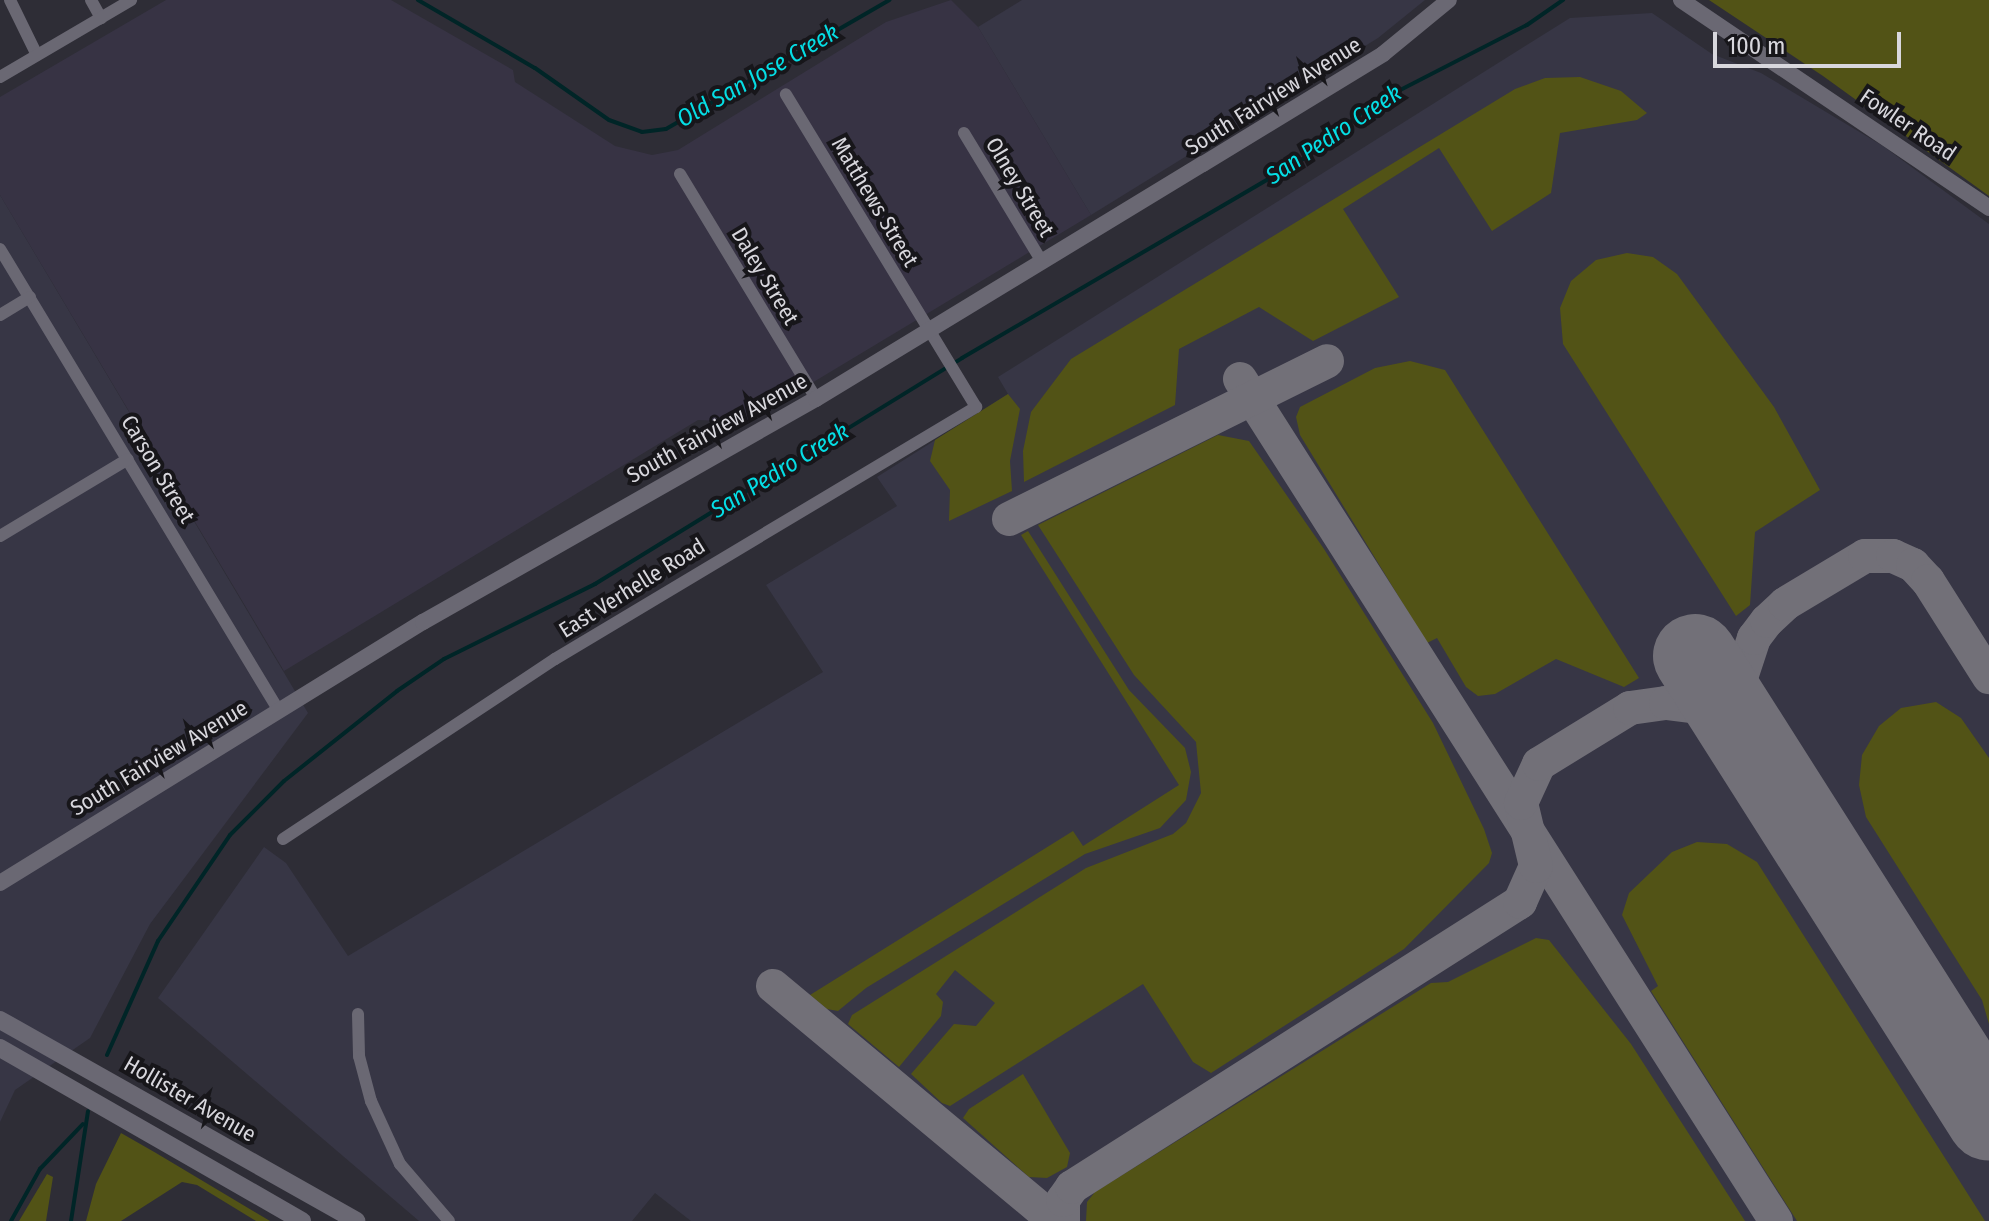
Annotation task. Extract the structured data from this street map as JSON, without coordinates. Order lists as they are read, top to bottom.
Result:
{
  "streets": {
    "main road": ["Hollister Avenue"],
    "street": [
      "South Fairview Avenue",
      "Fowler Road",
      "Olney Street",
      "Matthews Street",
      "Daley Street",
      "Carson Street",
      "East Verhelle Road"
    ]
  },
  "crossings": [
    ["South Fairview Avenue", "Olney Street"],
    ["South Fairview Avenue", "Matthews Street"],
    ["South Fairview Avenue", "Daley Street"],
    ["South Fairview Avenue", "Carson Street"],
    ["South Fairview Avenue", "East Verhelle Road"],
    ["Matthews Street", "East Verhelle Road"]
  ],
  "water": ["Old San Jose Creek", "San Pedro Creek"],
  "scale_bar": "100 m"
}
